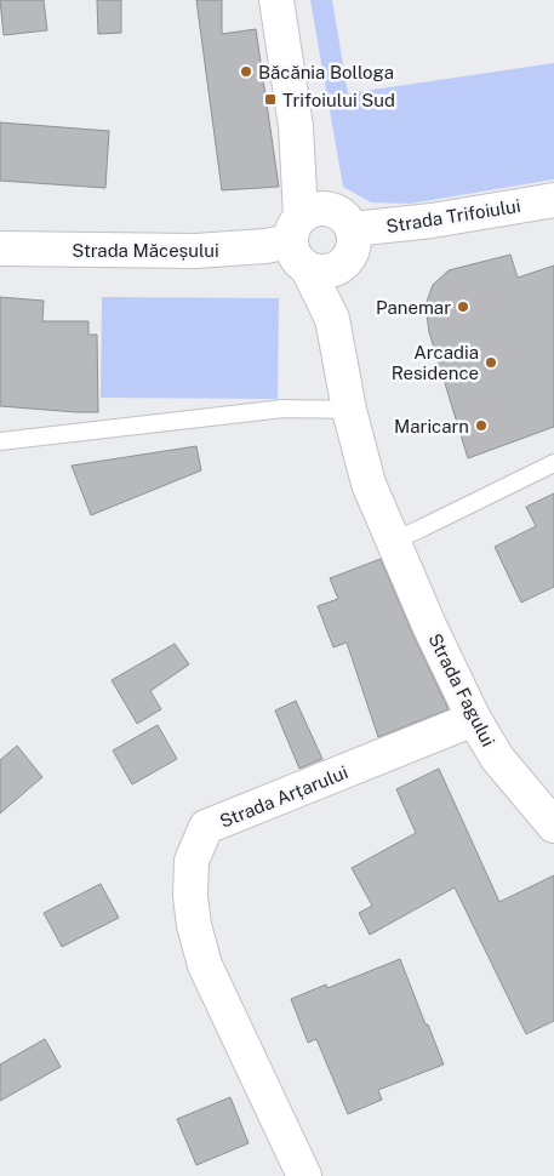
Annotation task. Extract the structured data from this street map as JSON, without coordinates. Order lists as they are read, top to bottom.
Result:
{
  "streets": {
    "main road": [
      "Strada Trifoiului",
      "Strada Măceșului",
      "Strada Fagului",
      "Strada Arțarului"
    ]
  },
  "crossings": [
    ["Strada Trifoiului", "Strada Măceșului"],
    ["Strada Trifoiului", "Strada Fagului"],
    ["Strada Măceșului", "Strada Fagului"],
    ["Strada Fagului", "Strada Arțarului"]
  ],
  "places": {
    "other": [
      "Băcănia Bolloga",
      "Panemar",
      "Arcadia Residence",
      "Maricarn"
    ],
    "transit": ["Trifoiului Sud"]
  }
}
